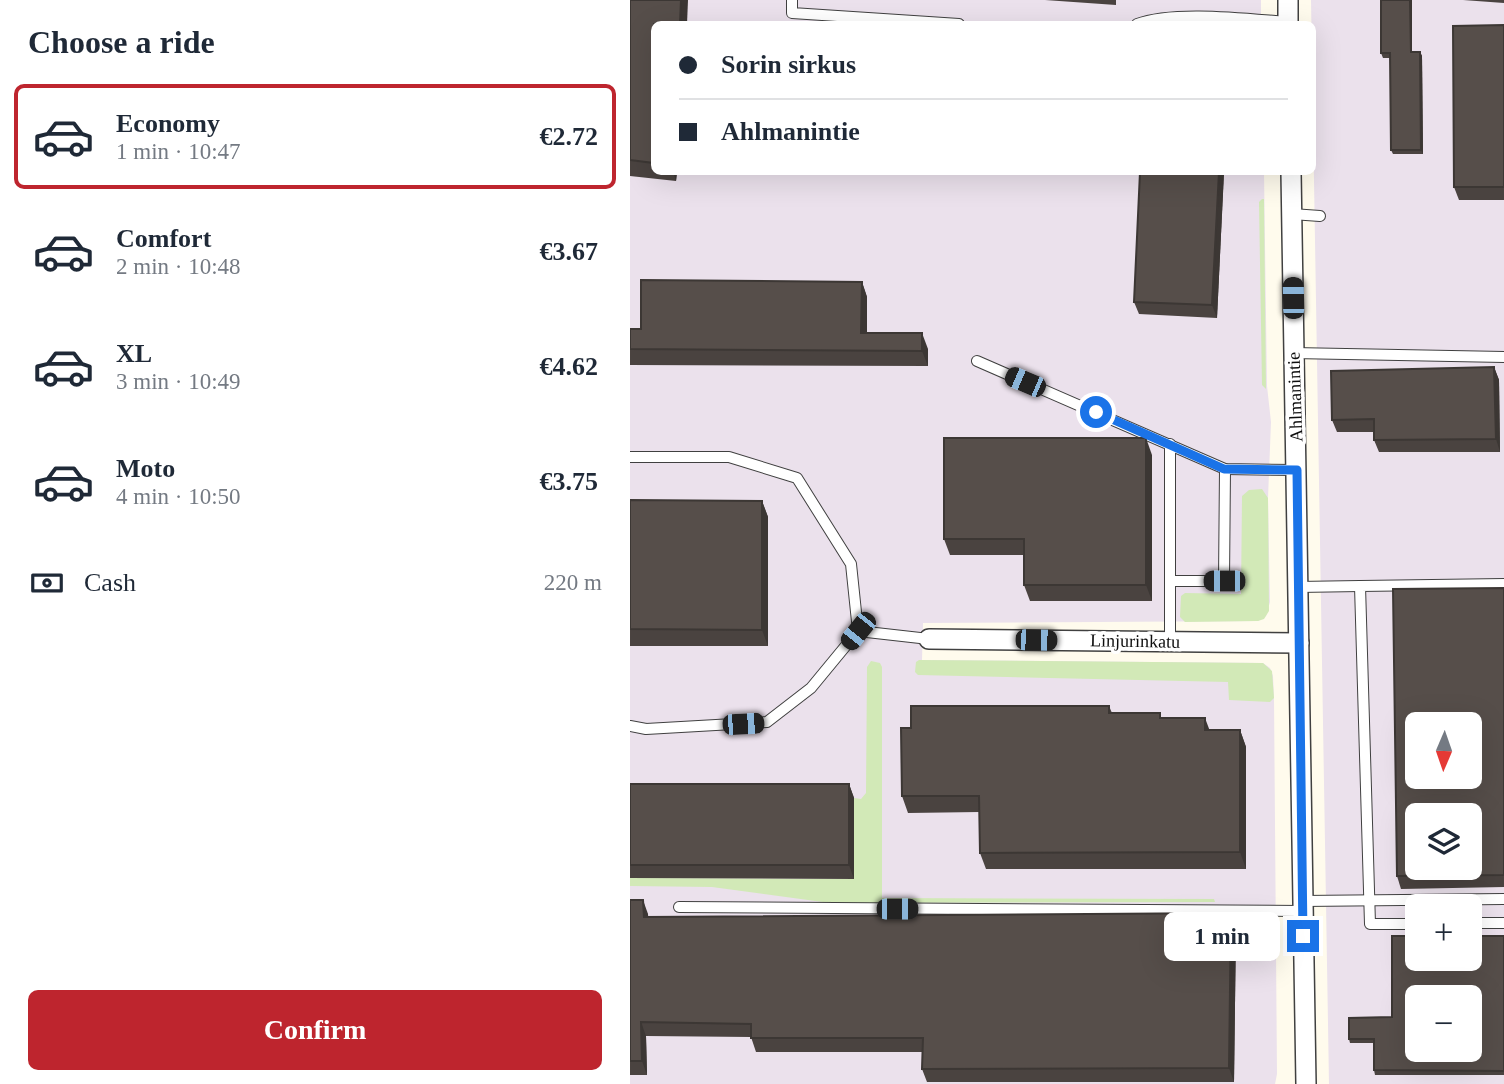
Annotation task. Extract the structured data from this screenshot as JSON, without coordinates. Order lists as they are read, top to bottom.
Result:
{
  "streets": {
    "street": ["Ahlmanintie", "Linjurinkatu"]
  },
  "crossings": [
    ["Ahlmanintie", "Linjurinkatu"]
  ],
  "north": "bottom",
  "page": {
    "heading": "Choose a ride",
    "banner": ["Sorin sirkus", "Ahlmanintie"],
    "list": [
      {
        "name": "Economy",
        "note": "1 min · 10:47",
        "value": "€2.72"
      },
      {
        "name": "Comfort",
        "note": "2 min · 10:48",
        "value": "€3.67"
      },
      {
        "name": "XL",
        "note": "3 min · 10:49",
        "value": "€4.62"
      },
      {
        "name": "Moto",
        "note": "4 min · 10:50",
        "value": "€3.75"
      }
    ],
    "pay": ["Cash", "220 m"],
    "map_buttons": ["+", "−"],
    "bubble": "1 min",
    "buttons": "Confirm"
  }
}
